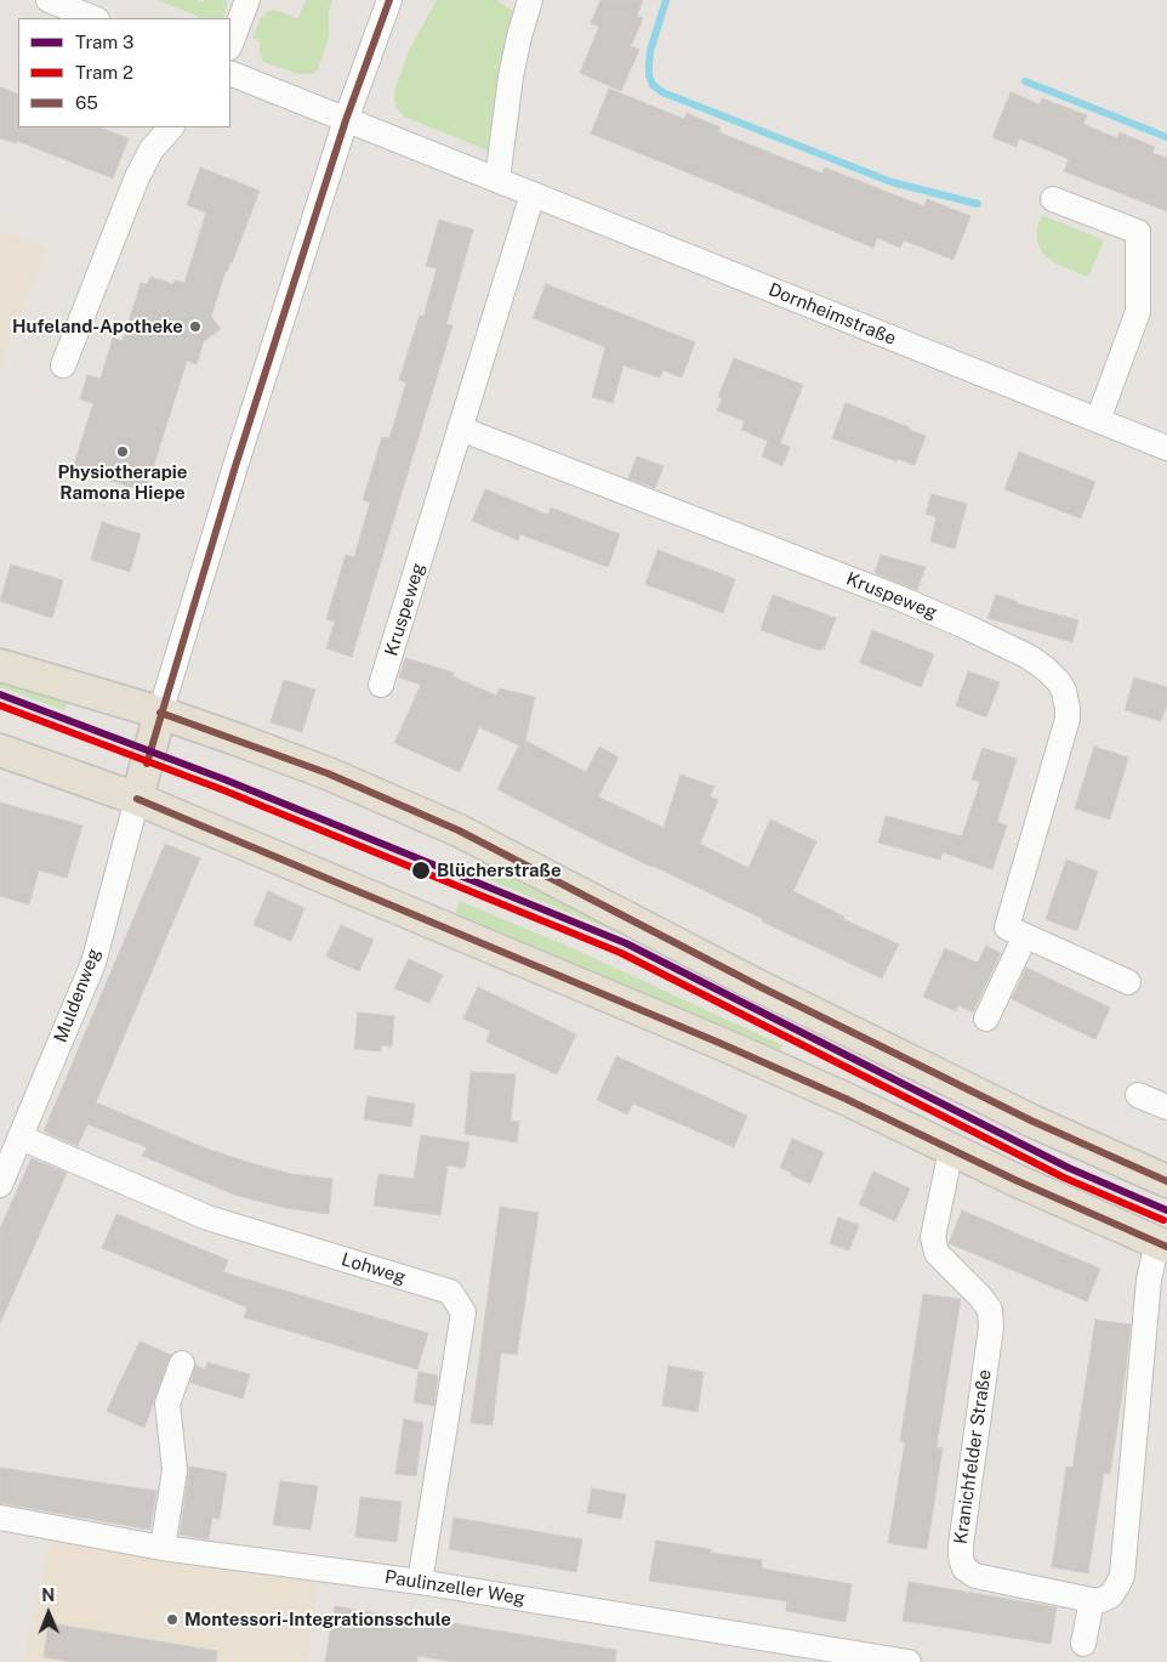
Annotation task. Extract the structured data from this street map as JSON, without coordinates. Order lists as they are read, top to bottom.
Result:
{
  "streets": {
    "street": [
      "Dornheimstraße",
      "Kruspeweg",
      "Muldenweg",
      "Lohweg",
      "Kranichfelder Straße",
      "Paulinzeller Weg"
    ]
  },
  "crossings": [
    ["Dornheimstraße", "Kruspeweg"],
    ["Muldenweg", "Lohweg"],
    ["Lohweg", "Paulinzeller Weg"]
  ],
  "places": [
    "Hufeland-Apotheke",
    "Physiotherapie Ramona Hiepe",
    "Blücherstraße",
    "Montessori-Integrationsschule"
  ],
  "lines": ["transit line 65", "tram line 3", "tram line 2"],
  "legend": ["Tram 3", "Tram 2", "65"],
  "north": "top"
}
